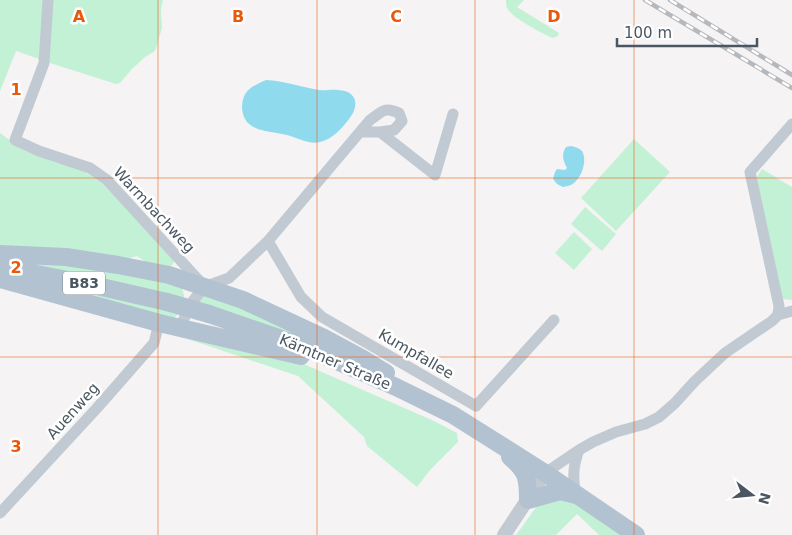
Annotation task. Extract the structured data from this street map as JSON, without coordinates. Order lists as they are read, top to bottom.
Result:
{
  "streets": {
    "main road": ["B83", "Kärntner Straße"],
    "street": ["Warmbachweg", "Kumpfallee", "Auenweg"]
  },
  "scale_bar": "100 m",
  "north": "right",
  "grid": {
    "columns": [
      "A",
      "B",
      "C",
      "D"
    ],
    "rows": ["1", "2", "3"]
  }
}
